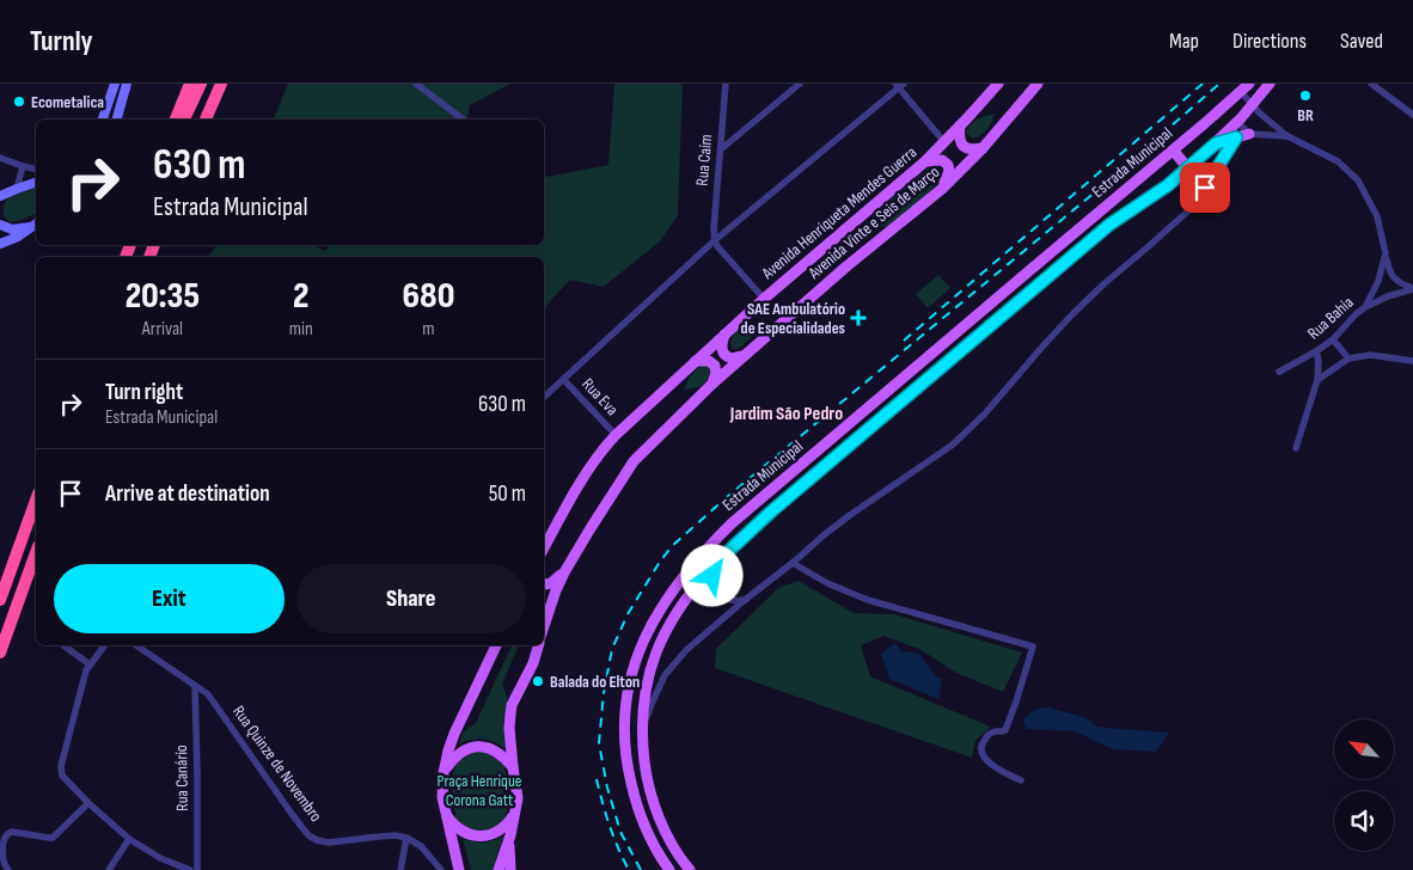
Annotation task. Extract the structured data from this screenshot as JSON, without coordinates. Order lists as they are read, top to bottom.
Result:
{
  "streets": {
    "main road": ["Estrada Municipal", "Avenida Henriqueta Mendes Guerra", "Avenida Vinte e Seis de Março"],
    "street": [
      "Rua Caim",
      "Rua Bahia",
      "Rua Eva",
      "Rua Quinze de Novembro",
      "Rua Canário"
    ]
  },
  "crossings": [
    ["Avenida Henriqueta Mendes Guerra", "Rua Eva"],
    ["Rua Quinze de Novembro", "Rua Canário"]
  ],
  "districts": ["Jardim São Pedro"],
  "parks": ["Praça Henrique Corona Gatt"],
  "places": {
    "other": ["BR", "Ecometalica", "Balada do Elton"],
    "health": ["SAE Ambulatório de Especialidades"]
  },
  "north": "top left",
  "page": {
    "header": "Turnly",
    "nav": ["Map", "Directions", "Saved"],
    "turn": ["630 m", "Estrada Municipal"],
    "eta": [
      "20:35",
      "Arrival",
      "2",
      "min",
      "680",
      "m"
    ],
    "list": [
      {
        "name": "Turn right",
        "note": "Estrada Municipal",
        "value": "630 m"
      },
      {
        "name": "Arrive at destination",
        "value": "50 m"
      }
    ],
    "buttons": ["Exit", "Share"]
  }
}
